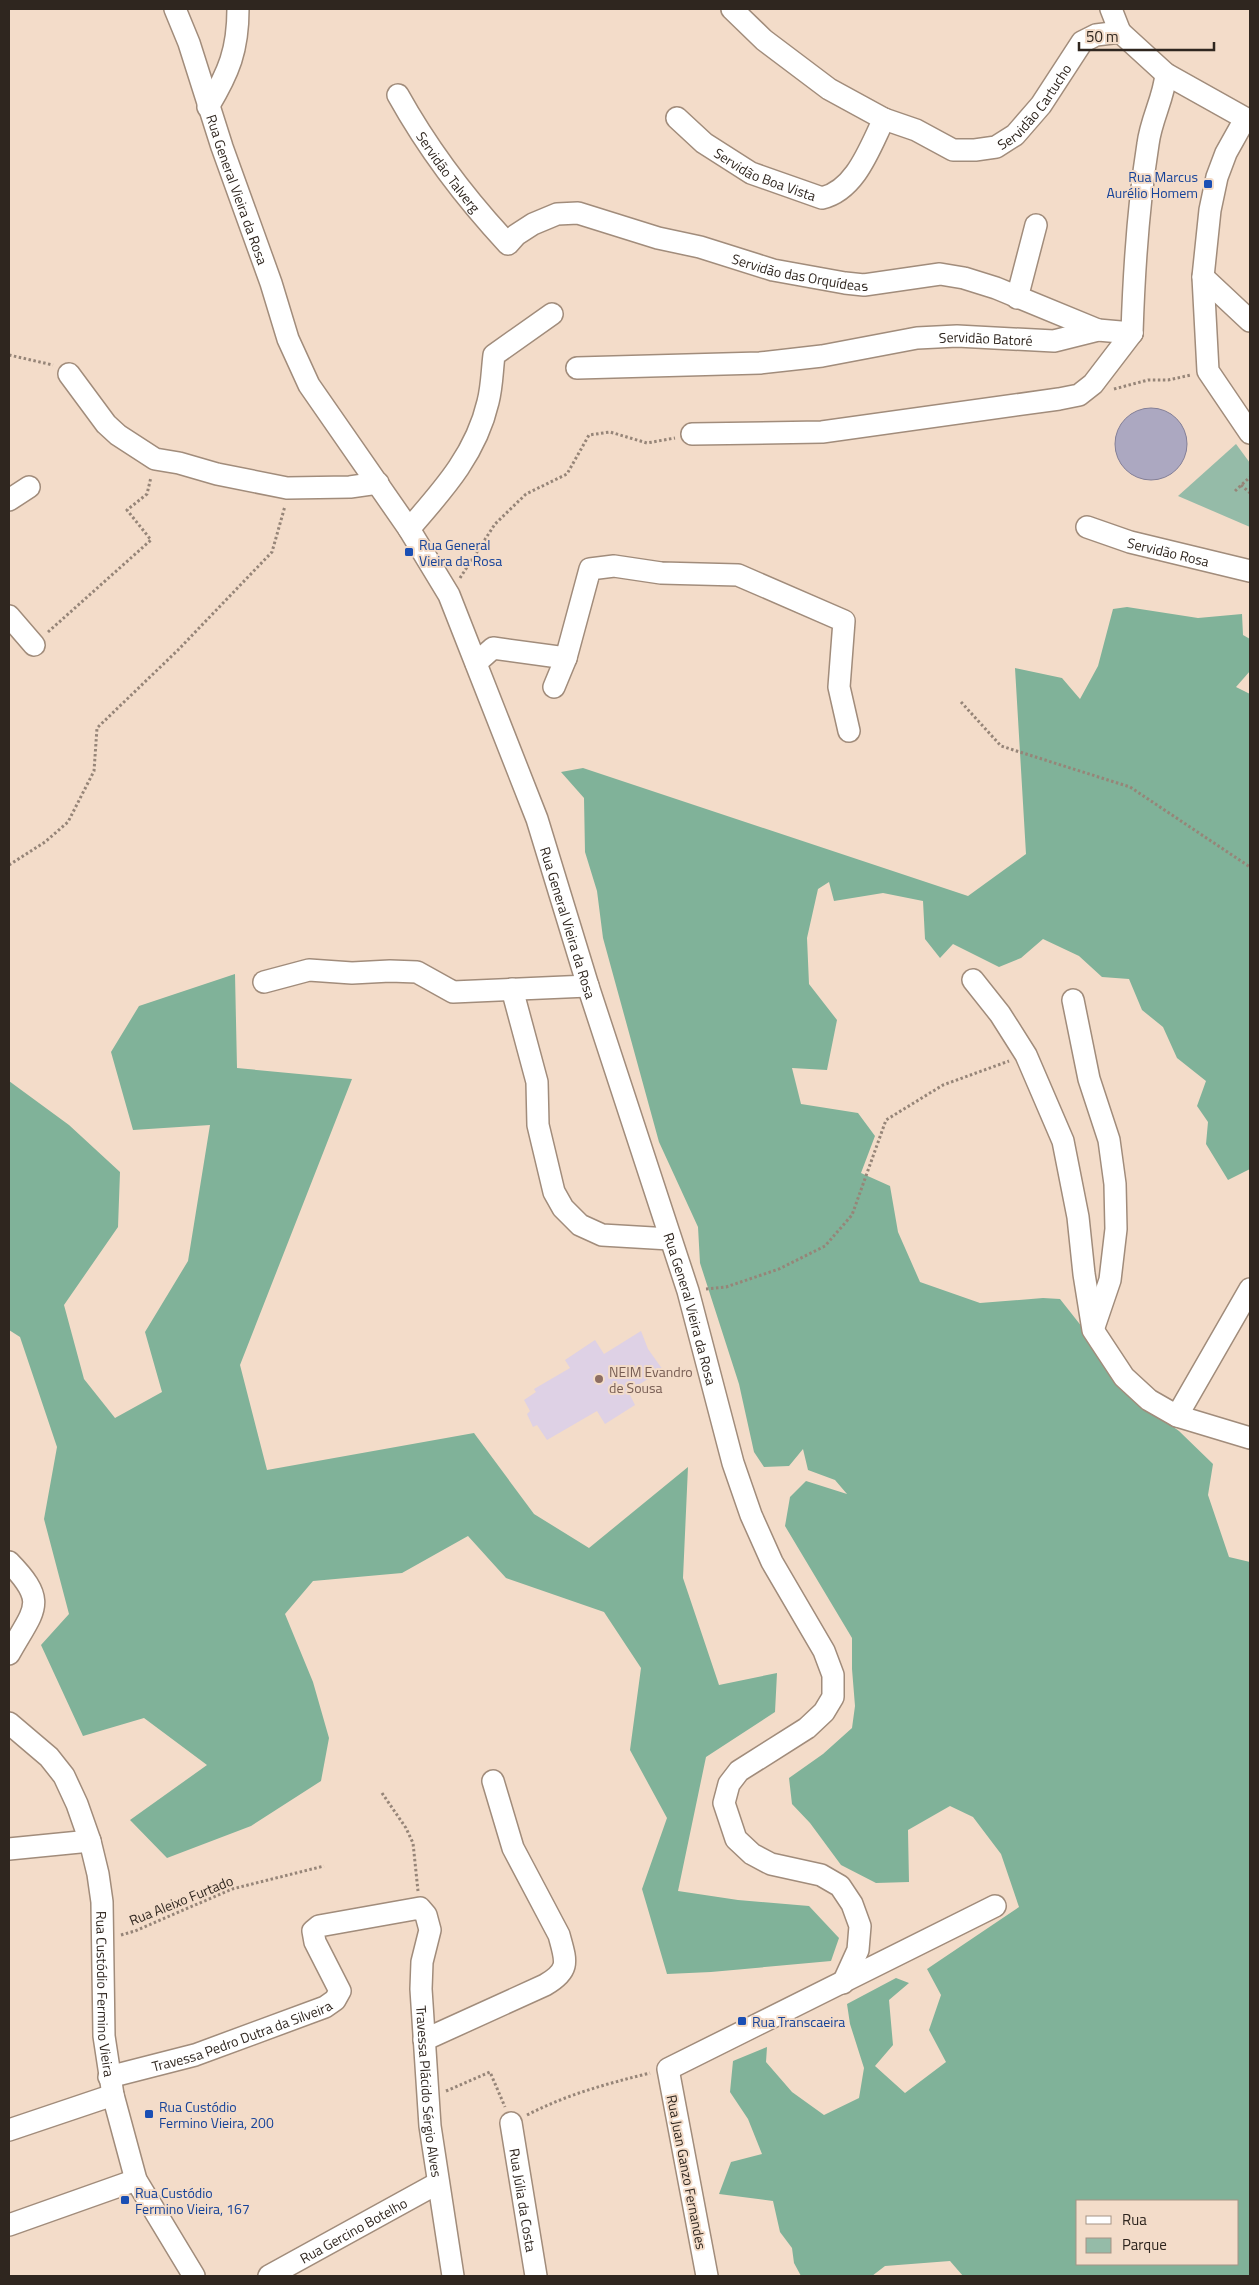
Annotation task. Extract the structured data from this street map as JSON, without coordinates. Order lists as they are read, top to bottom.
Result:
{
  "streets": {
    "street": [
      "Servidão Cartucho",
      "Servidão Talverg",
      "Servidão Boa Vista",
      "Rua General Vieira da Rosa",
      "Servidão das Orquídeas",
      "Servidão Batoré",
      "Servidão Rosa",
      "Rua Custódio Fermino Vieira",
      "Travessa Pedro Dutra da Silveira",
      "Travessa Plácido Sérgio Alves",
      "Rua Juan Ganzo Fernandes",
      "Rua Júlia da Costa",
      "Rua Gercino Botelho"
    ],
    "path": ["Rua Aleixo Furtado"]
  },
  "crossings": [
    ["Servidão Cartucho", "Servidão Boa Vista"],
    ["Servidão Talverg", "Servidão das Orquídeas"],
    ["Servidão das Orquídeas", "Servidão Batoré"],
    ["Rua Aleixo Furtado", "Rua Custódio Fermino Vieira"],
    ["Rua Custódio Fermino Vieira", "Travessa Pedro Dutra da Silveira"],
    ["Travessa Pedro Dutra da Silveira", "Travessa Plácido Sérgio Alves"],
    ["Travessa Plácido Sérgio Alves", "Rua Gercino Botelho"]
  ],
  "places": {
    "transit": [
      "Rua Marcus Aurélio Homem",
      "Rua General Vieira da Rosa",
      "Rua Transcaeira",
      "Rua Custódio Fermino Vieira, 200",
      "Rua Custódio Fermino Vieira, 167"
    ],
    "other": ["NEIM Evandro de Sousa"]
  },
  "legend": ["Rua", "Parque"],
  "scale_bar": "50 m"
}
